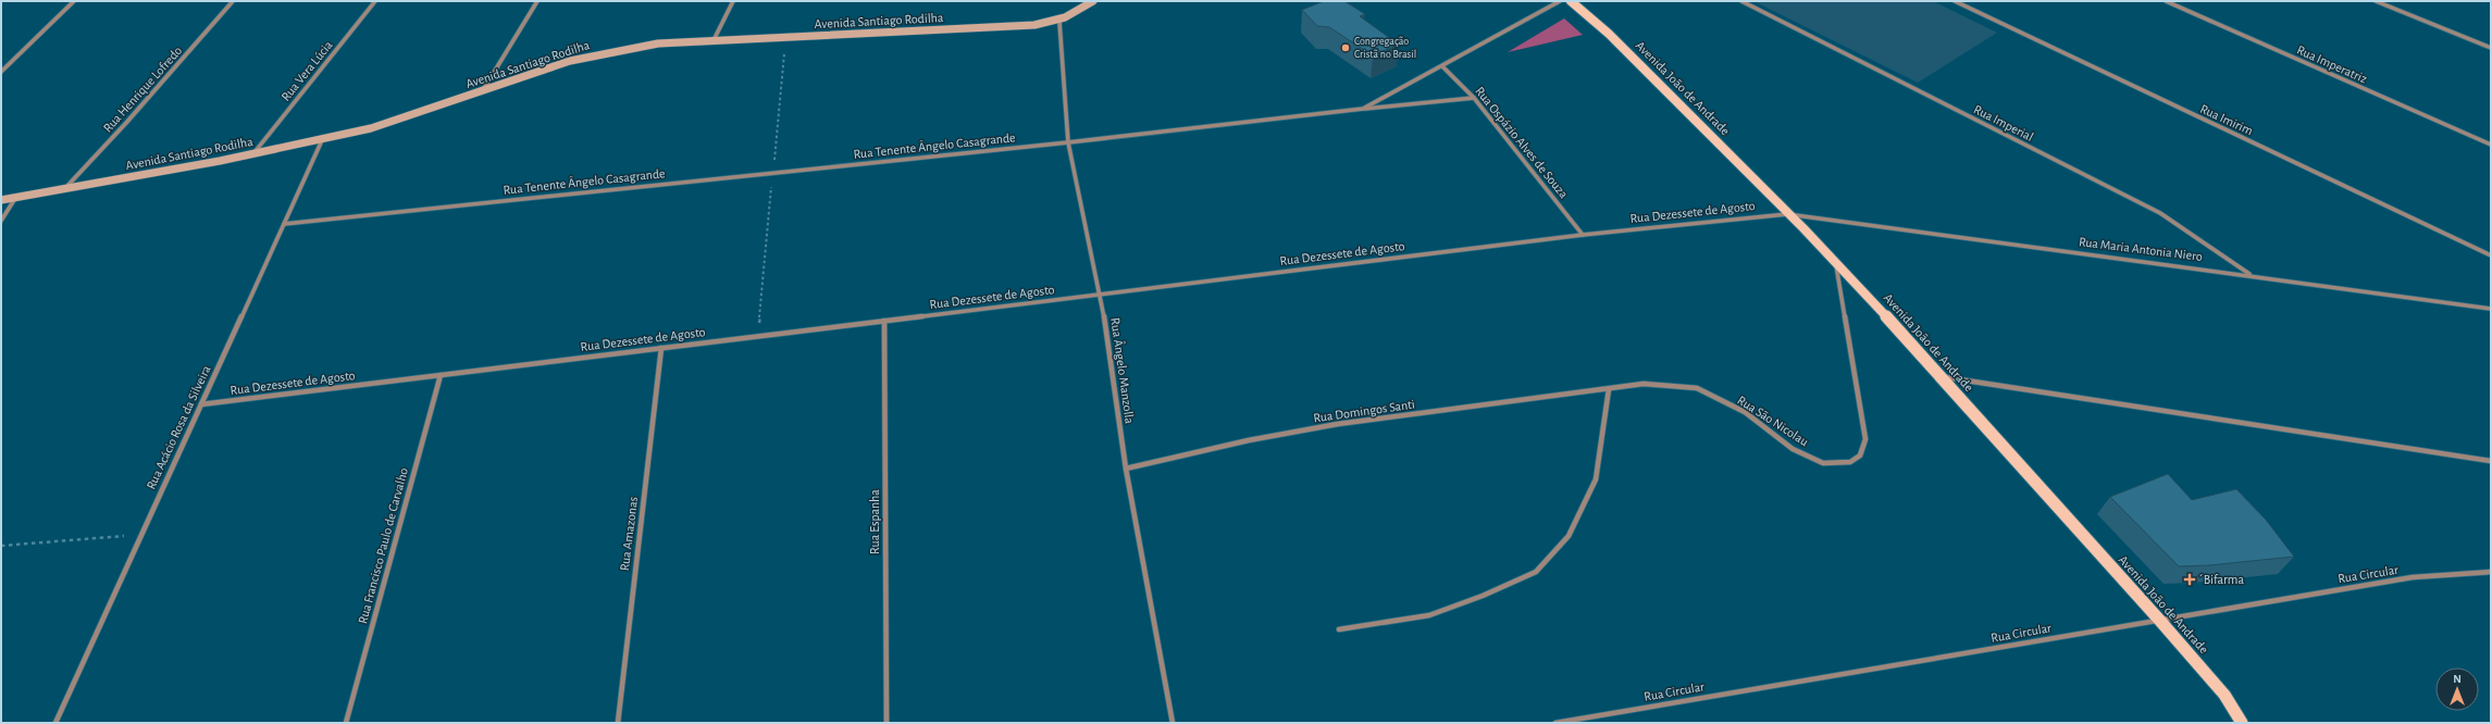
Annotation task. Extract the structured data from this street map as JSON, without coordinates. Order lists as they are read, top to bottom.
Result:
{
  "streets": {
    "main road": ["Avenida Santiago Rodilha", "Avenida João de Andrade"],
    "street": [
      "Rua Imperatriz",
      "Rua Vera Lúcia",
      "Rua Henrique Lofredo",
      "Rua Imirim",
      "Rua Imperial",
      "Rua Ospázio Alves de Souza",
      "Rua Tenente Ângelo Casagrande",
      "Rua Dezessete de Agosto",
      "Rua Maria Antonia Niero",
      "Rua Ângelo Manzolla",
      "Rua Domingos Santi",
      "Rua São Nicolau",
      "Rua Acácio Rosa da Silveira",
      "Rua Espanha",
      "Rua Amazonas",
      "Rua Francisco Paulo de Carvalho",
      "Rua Circular"
    ]
  },
  "crossings": [
    ["Avenida Santiago Rodilha", "Rua Vera Lúcia"],
    ["Avenida Santiago Rodilha", "Rua Henrique Lofredo"],
    ["Avenida Santiago Rodilha", "Rua Ângelo Manzolla"],
    ["Avenida Santiago Rodilha", "Rua Acácio Rosa da Silveira"],
    ["Avenida João de Andrade", "Rua Dezessete de Agosto"],
    ["Avenida João de Andrade", "Rua Maria Antonia Niero"],
    ["Avenida João de Andrade", "Rua São Nicolau"],
    ["Avenida João de Andrade", "Rua Circular"],
    ["Rua Imperial", "Rua Maria Antonia Niero"],
    ["Rua Ospázio Alves de Souza", "Rua Tenente Ângelo Casagrande"],
    ["Rua Ospázio Alves de Souza", "Rua Dezessete de Agosto"],
    ["Rua Tenente Ângelo Casagrande", "Rua Ângelo Manzolla"],
    ["Rua Tenente Ângelo Casagrande", "Rua Acácio Rosa da Silveira"],
    ["Rua Dezessete de Agosto", "Rua Maria Antonia Niero"],
    ["Rua Dezessete de Agosto", "Rua Ângelo Manzolla"],
    ["Rua Dezessete de Agosto", "Rua Acácio Rosa da Silveira"],
    ["Rua Dezessete de Agosto", "Rua Espanha"],
    ["Rua Dezessete de Agosto", "Rua Amazonas"],
    ["Rua Dezessete de Agosto", "Rua Francisco Paulo de Carvalho"],
    ["Rua Ângelo Manzolla", "Rua Domingos Santi"],
    ["Rua Domingos Santi", "Rua São Nicolau"]
  ],
  "places": {
    "other": ["Congregação Cristã no Brasil"],
    "health": ["´Bifarma"]
  },
  "north": "top"
}
